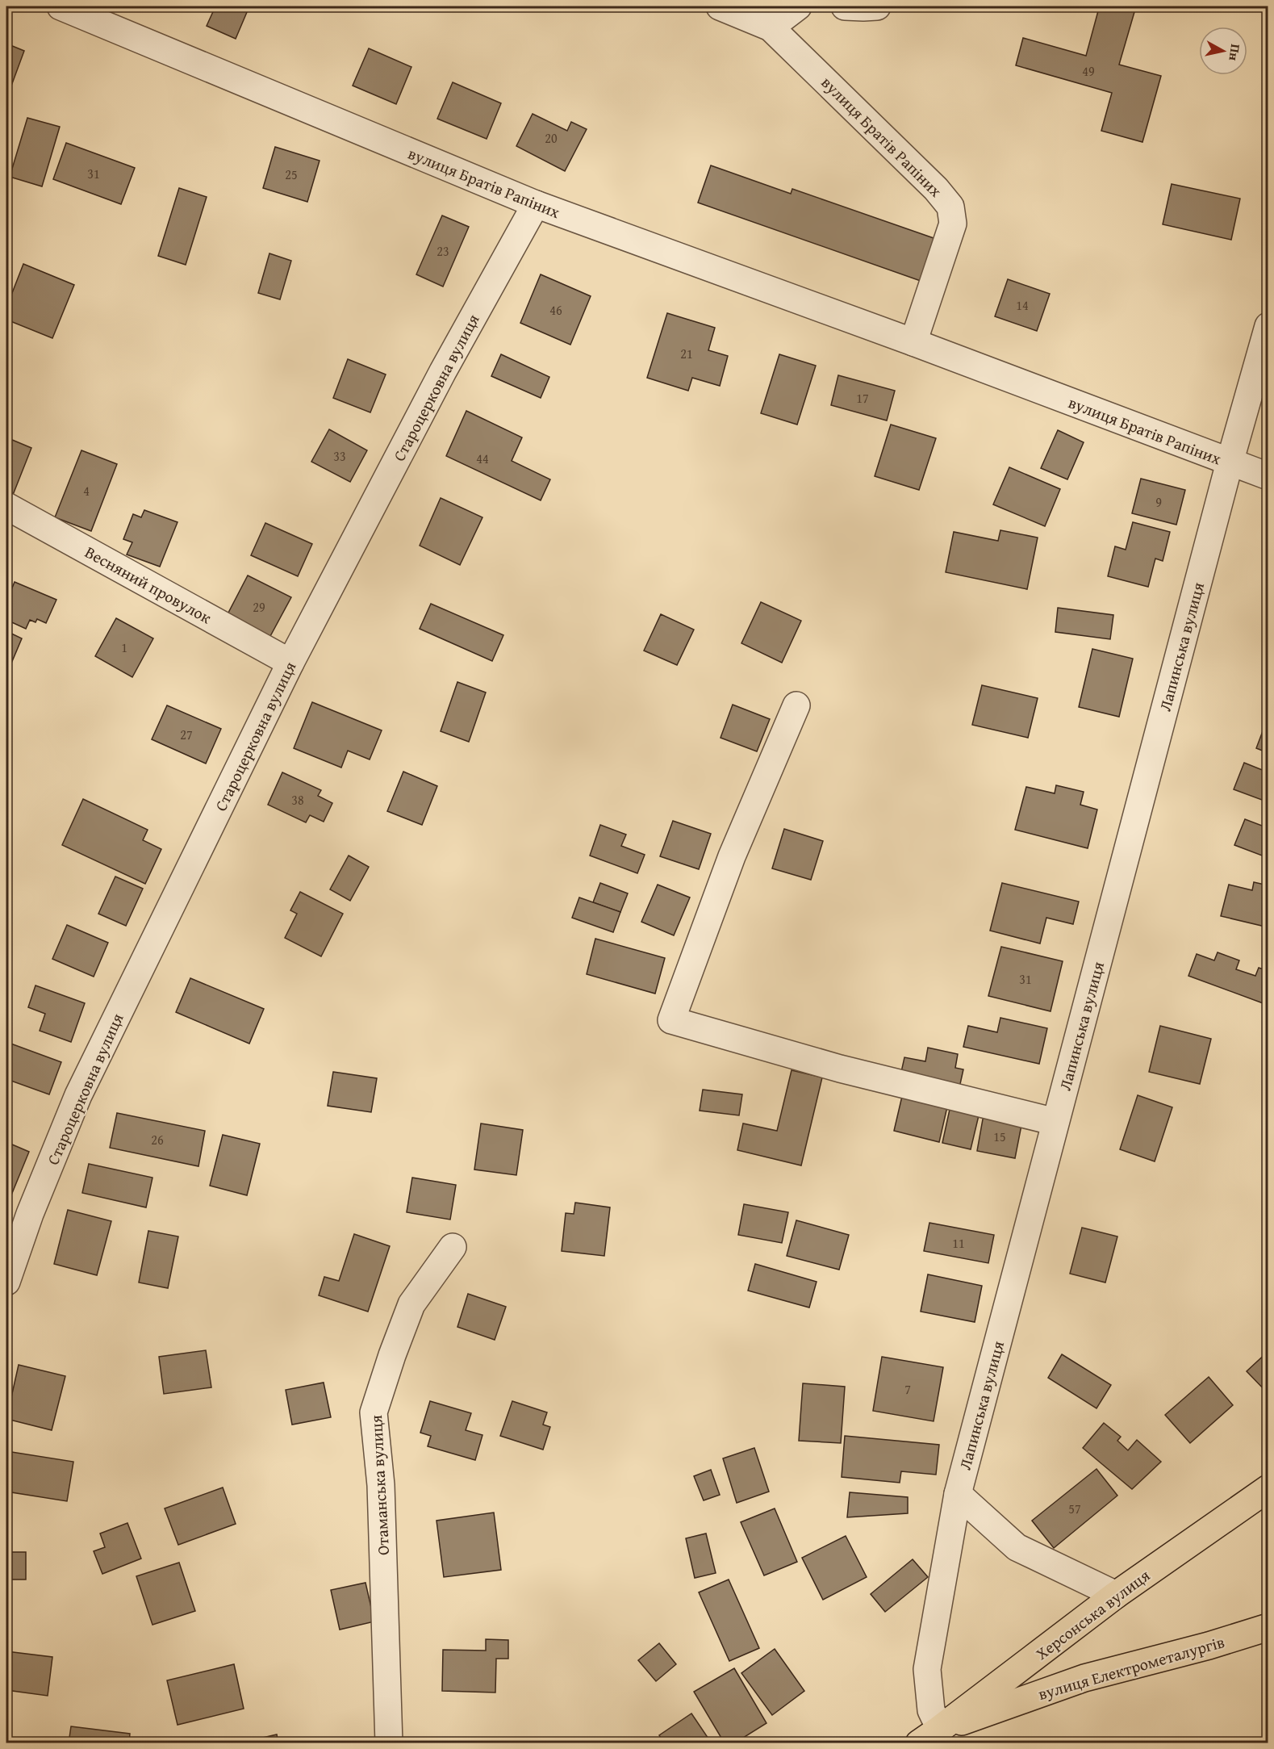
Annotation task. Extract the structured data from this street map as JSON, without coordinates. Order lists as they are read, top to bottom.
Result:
{
  "streets": {
    "main road": ["Херсонська вулиця", "вулиця Електрометалургів"],
    "street": [
      "вулиця Братів Рапіних",
      "Староцерковна вулиця",
      "Весняний провулок",
      "Лапинська вулиця",
      "Отаманська вулиця"
    ]
  },
  "crossings": [
    ["вулиця Братів Рапіних", "Староцерковна вулиця"],
    ["вулиця Братів Рапіних", "Лапинська вулиця"],
    ["Староцерковна вулиця", "Весняний провулок"],
    ["Лапинська вулиця", "Херсонська вулиця"],
    ["Лапинська вулиця", "вулиця Електрометалургів"],
    ["Херсонська вулиця", "вулиця Електрометалургів"]
  ],
  "house_numbers": [
    "49",
    "20",
    "31",
    "25",
    "23",
    "14",
    "46",
    "21",
    "17",
    "33",
    "44",
    "4",
    "9",
    "29",
    "1",
    "27",
    "38",
    "31",
    "15",
    "26",
    "11",
    "7",
    "57"
  ],
  "north": "right"
}
